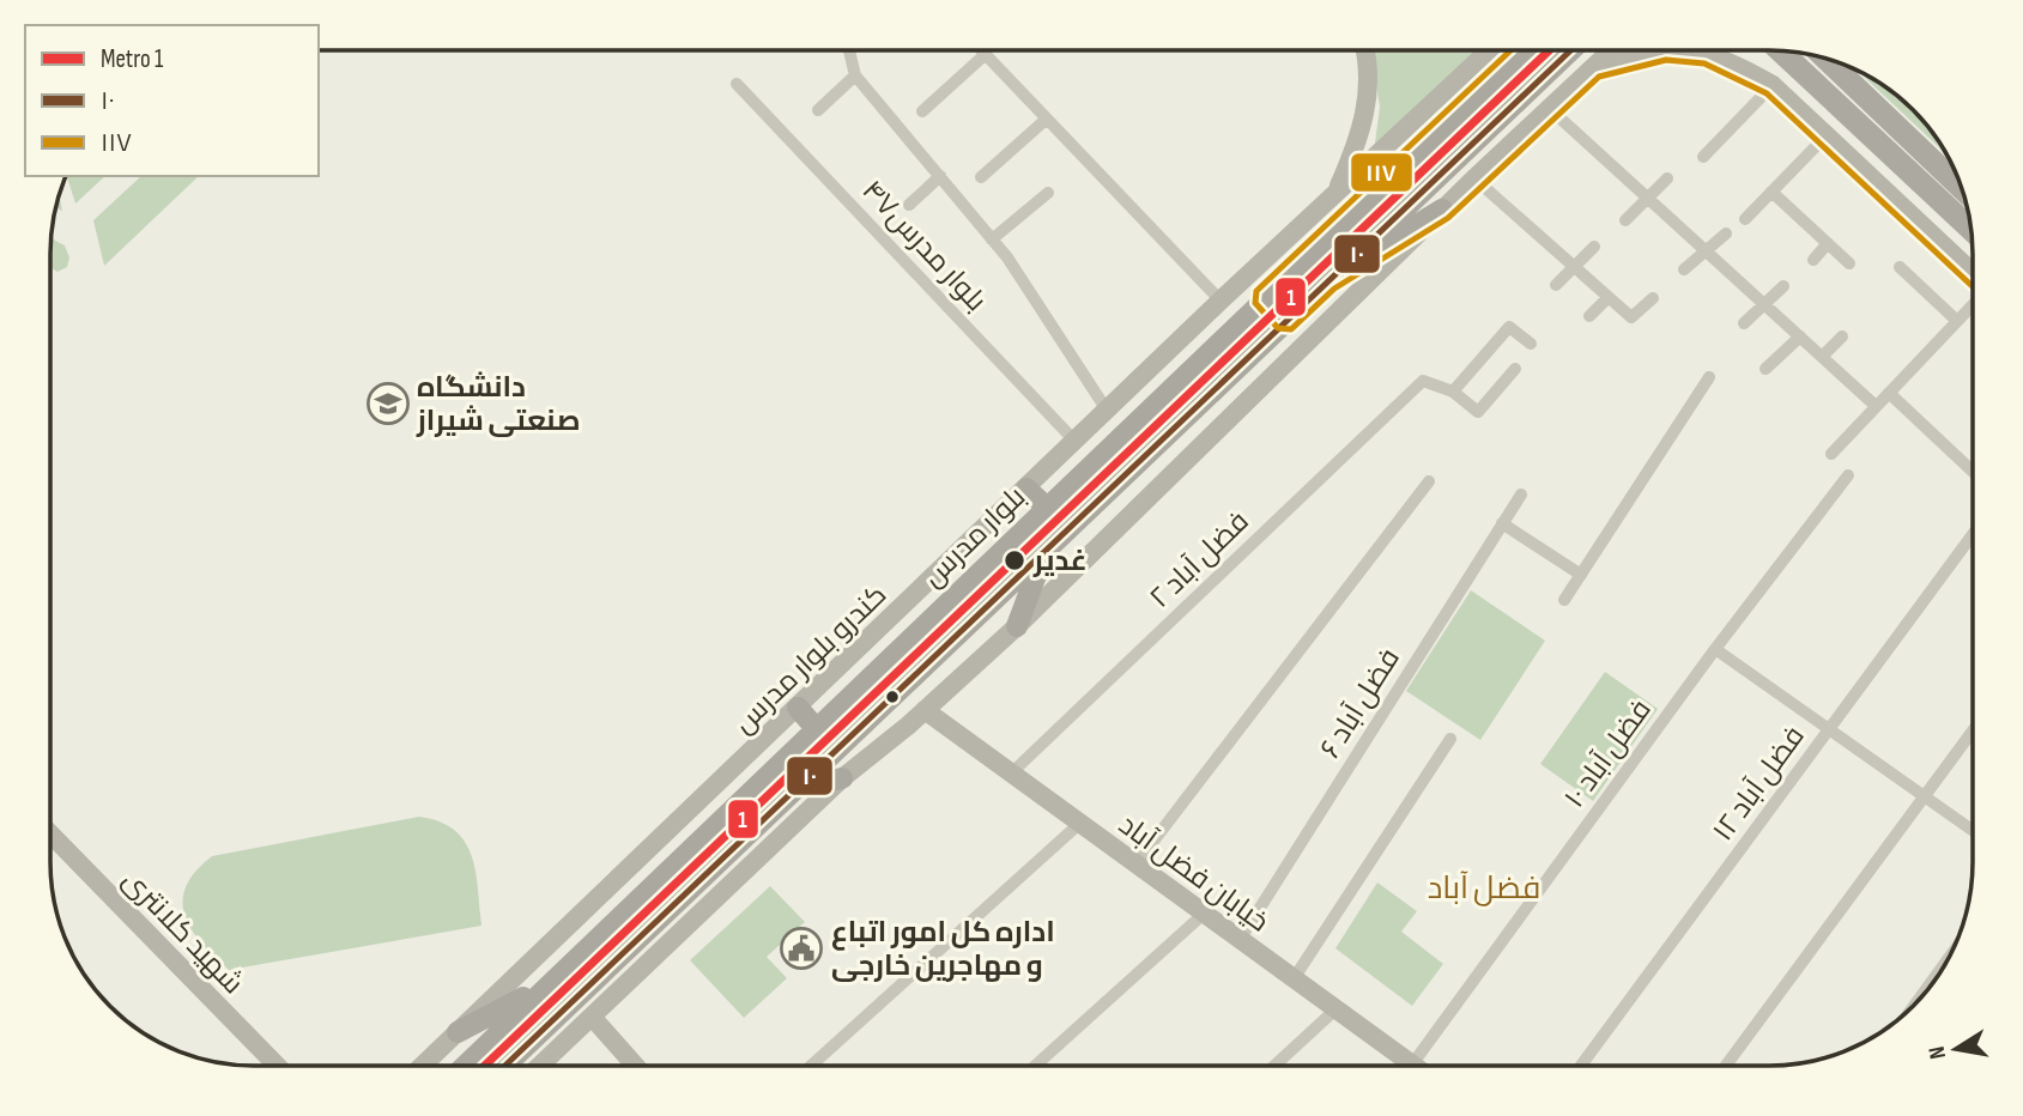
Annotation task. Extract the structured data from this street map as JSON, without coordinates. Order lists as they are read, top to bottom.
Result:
{
  "streets": {
    "main road": [
      "بلوار مدرس",
      "کندرو بلوار مدرس",
      "خیابان فضل آباد",
      "شهید کلانتری"
    ],
    "street": [
      "بلوار مدرس۴۷",
      "فضل آباد ۲",
      "فضل آباد ۶",
      "فضل آباد ۱۰",
      "فضل آباد ۱۲"
    ]
  },
  "crossings": [
    ["بلوار مدرس۴۷", "کندرو بلوار مدرس"],
    ["فضل آباد ۲", "خیابان فضل آباد"],
    ["فضل آباد ۶", "خیابان فضل آباد"],
    ["فضل آباد ۱۰", "خیابان فضل آباد"]
  ],
  "districts": ["فضل آباد"],
  "places": {
    "school or university": ["دانشگاه صنعتی شیراز"],
    "other": ["غدیر"],
    "public building": ["اداره کل امور اتباع و مهاجرین خارجی"]
  },
  "lines": ["metro line 1", "transit line ۱۰", "transit line ۱۱۷"],
  "legend": ["Metro 1", "۱۰", "۱۱۷"],
  "north": "left"
}
